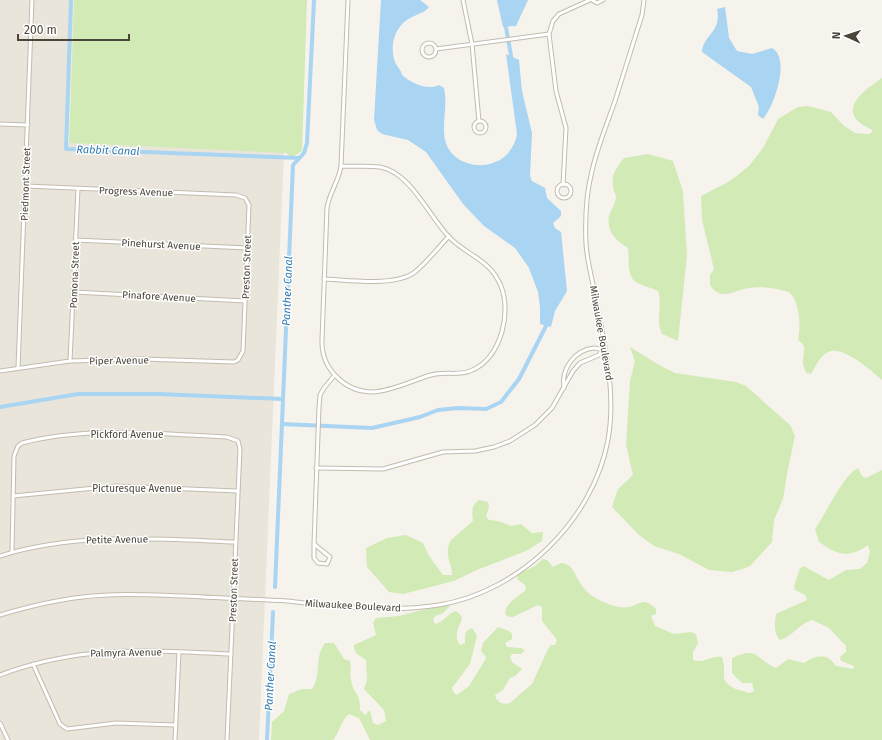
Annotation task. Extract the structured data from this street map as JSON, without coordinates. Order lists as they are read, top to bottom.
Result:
{
  "streets": {
    "street": [
      "Piedmont Street",
      "Progress Avenue",
      "Pinehurst Avenue",
      "Preston Street",
      "Pomona Street",
      "Pinafore Avenue",
      "Milwaukee Boulevard",
      "Piper Avenue",
      "Pickford Avenue",
      "Picturesque Avenue",
      "Petite Avenue",
      "Palmyra Avenue"
    ]
  },
  "crossings": [
    ["Piedmont Street", "Progress Avenue"],
    ["Piedmont Street", "Piper Avenue"],
    ["Progress Avenue", "Preston Street"],
    ["Progress Avenue", "Pomona Street"],
    ["Pinehurst Avenue", "Preston Street"],
    ["Pinehurst Avenue", "Pomona Street"],
    ["Preston Street", "Pinafore Avenue"],
    ["Preston Street", "Milwaukee Boulevard"],
    ["Preston Street", "Piper Avenue"],
    ["Preston Street", "Pickford Avenue"],
    ["Preston Street", "Picturesque Avenue"],
    ["Preston Street", "Petite Avenue"],
    ["Preston Street", "Palmyra Avenue"],
    ["Pomona Street", "Pinafore Avenue"],
    ["Pomona Street", "Piper Avenue"],
    ["Pickford Avenue", "Picturesque Avenue"]
  ],
  "water": ["Rabbit Canal", "Panther Canal"],
  "scale_bar": "200 m",
  "north": "left"
}
